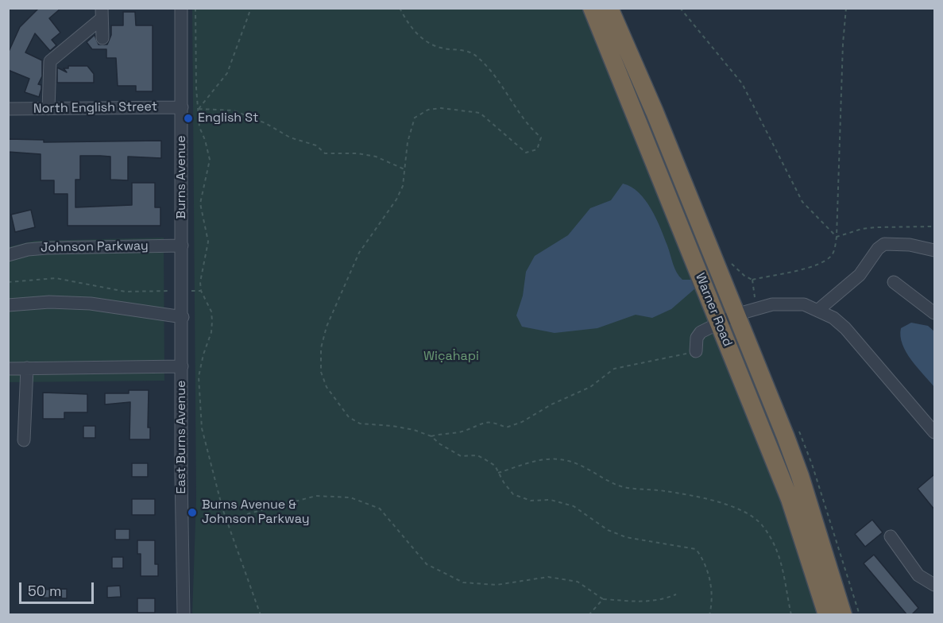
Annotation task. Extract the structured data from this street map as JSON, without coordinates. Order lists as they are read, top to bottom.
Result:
{
  "streets": {
    "highway": ["Warner Road"],
    "street": [
      "North English Street",
      "Burns Avenue",
      "Johnson Parkway",
      "East Burns Avenue"
    ]
  },
  "crossings": [
    ["North English Street", "Burns Avenue"],
    ["Burns Avenue", "Johnson Parkway"],
    ["Burns Avenue", "East Burns Avenue"]
  ],
  "parks": ["Wic̣aḣapi"],
  "places": ["English St", "Burns Avenue & Johnson Parkway"],
  "scale_bar": "50 m"
}
